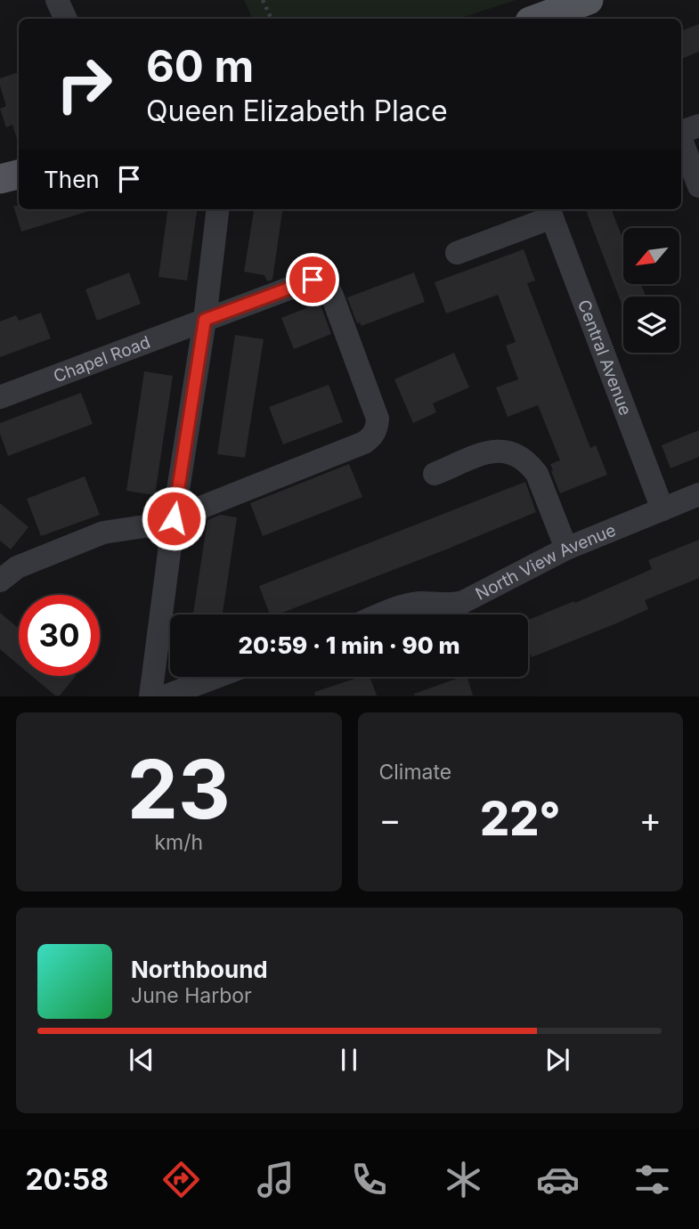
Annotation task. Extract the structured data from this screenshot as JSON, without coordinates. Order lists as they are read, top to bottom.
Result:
{
  "streets": {
    "street": ["Central Avenue", "Chapel Road", "North View Avenue"]
  },
  "crossings": [
    ["Central Avenue", "North View Avenue"]
  ],
  "north": "bottom left",
  "page": {
    "turn": ["60 m", "Queen Elizabeth Place"],
    "then": "Then",
    "limit": "30",
    "trip": "20:59 · 1 min · 90 m",
    "tile": [
      ["23", "km/h"],
      "Climate"
    ],
    "heat": ["−", "22°", "+"],
    "song": ["Northbound", "June Harbor"],
    "tabs": "20:58"
  }
}
